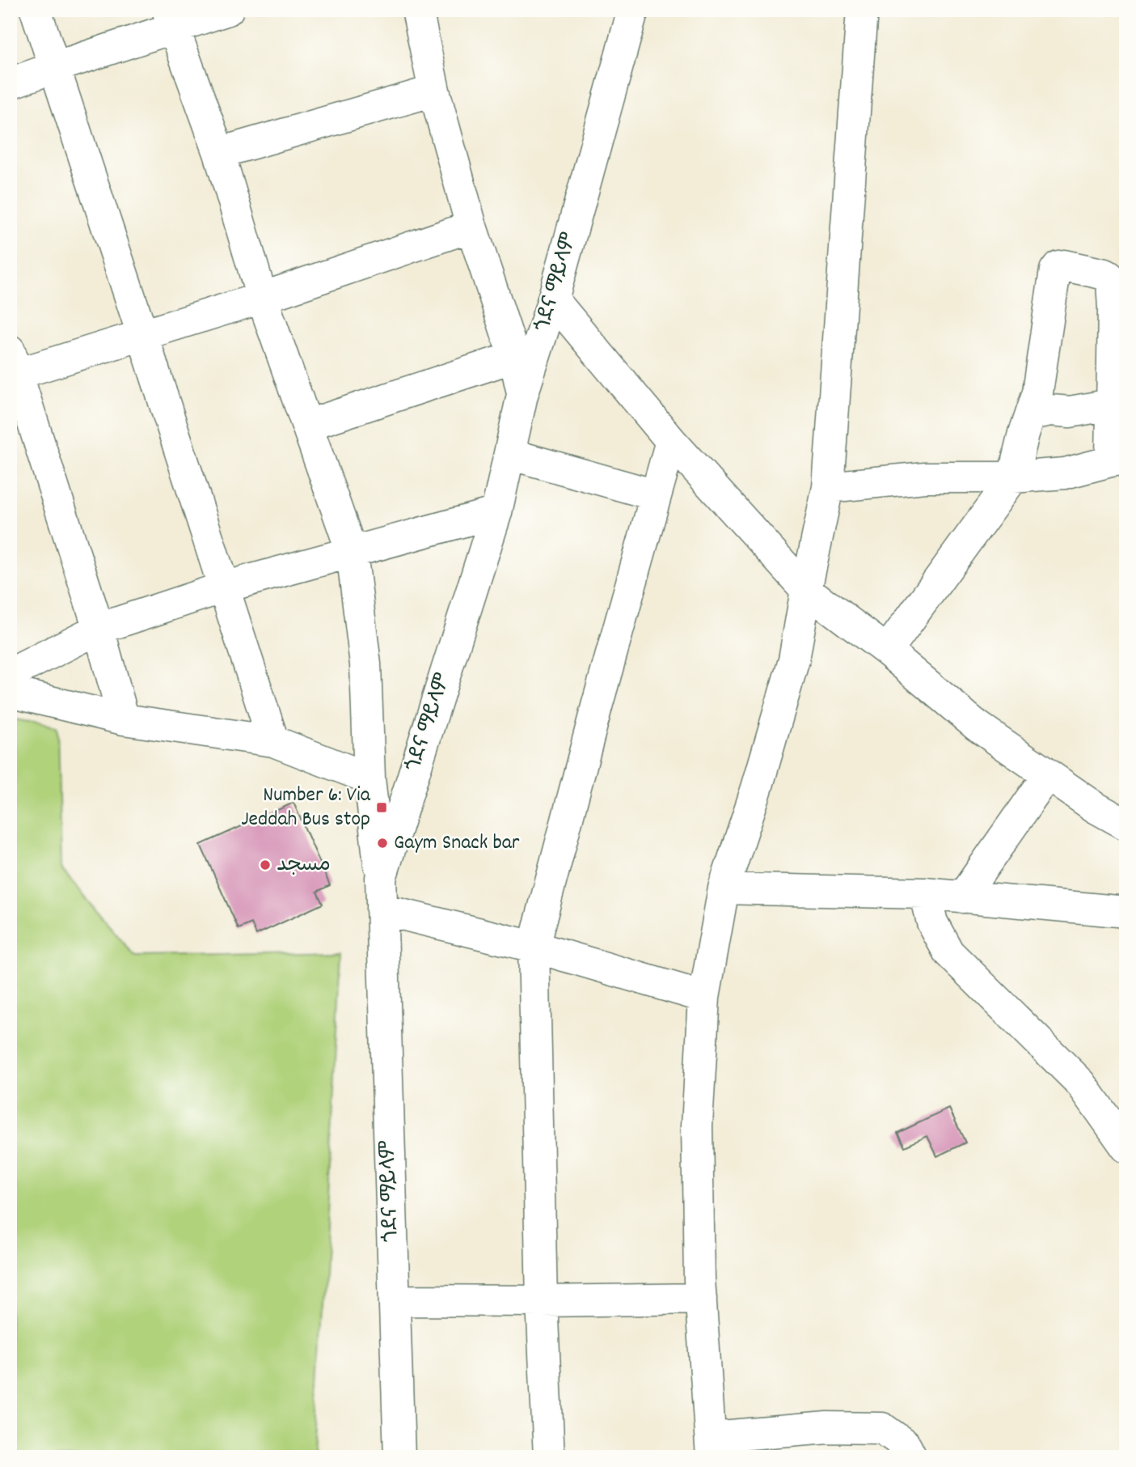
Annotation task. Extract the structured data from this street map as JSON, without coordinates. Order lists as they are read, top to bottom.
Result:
{
  "streets": {
    "street": ["ጎደና ማይላም"]
  },
  "places": {
    "transit": ["Number 6: Via Jeddah Bus stop"],
    "other": ["Gaym Snack bar", "مسجد"]
  }
}
